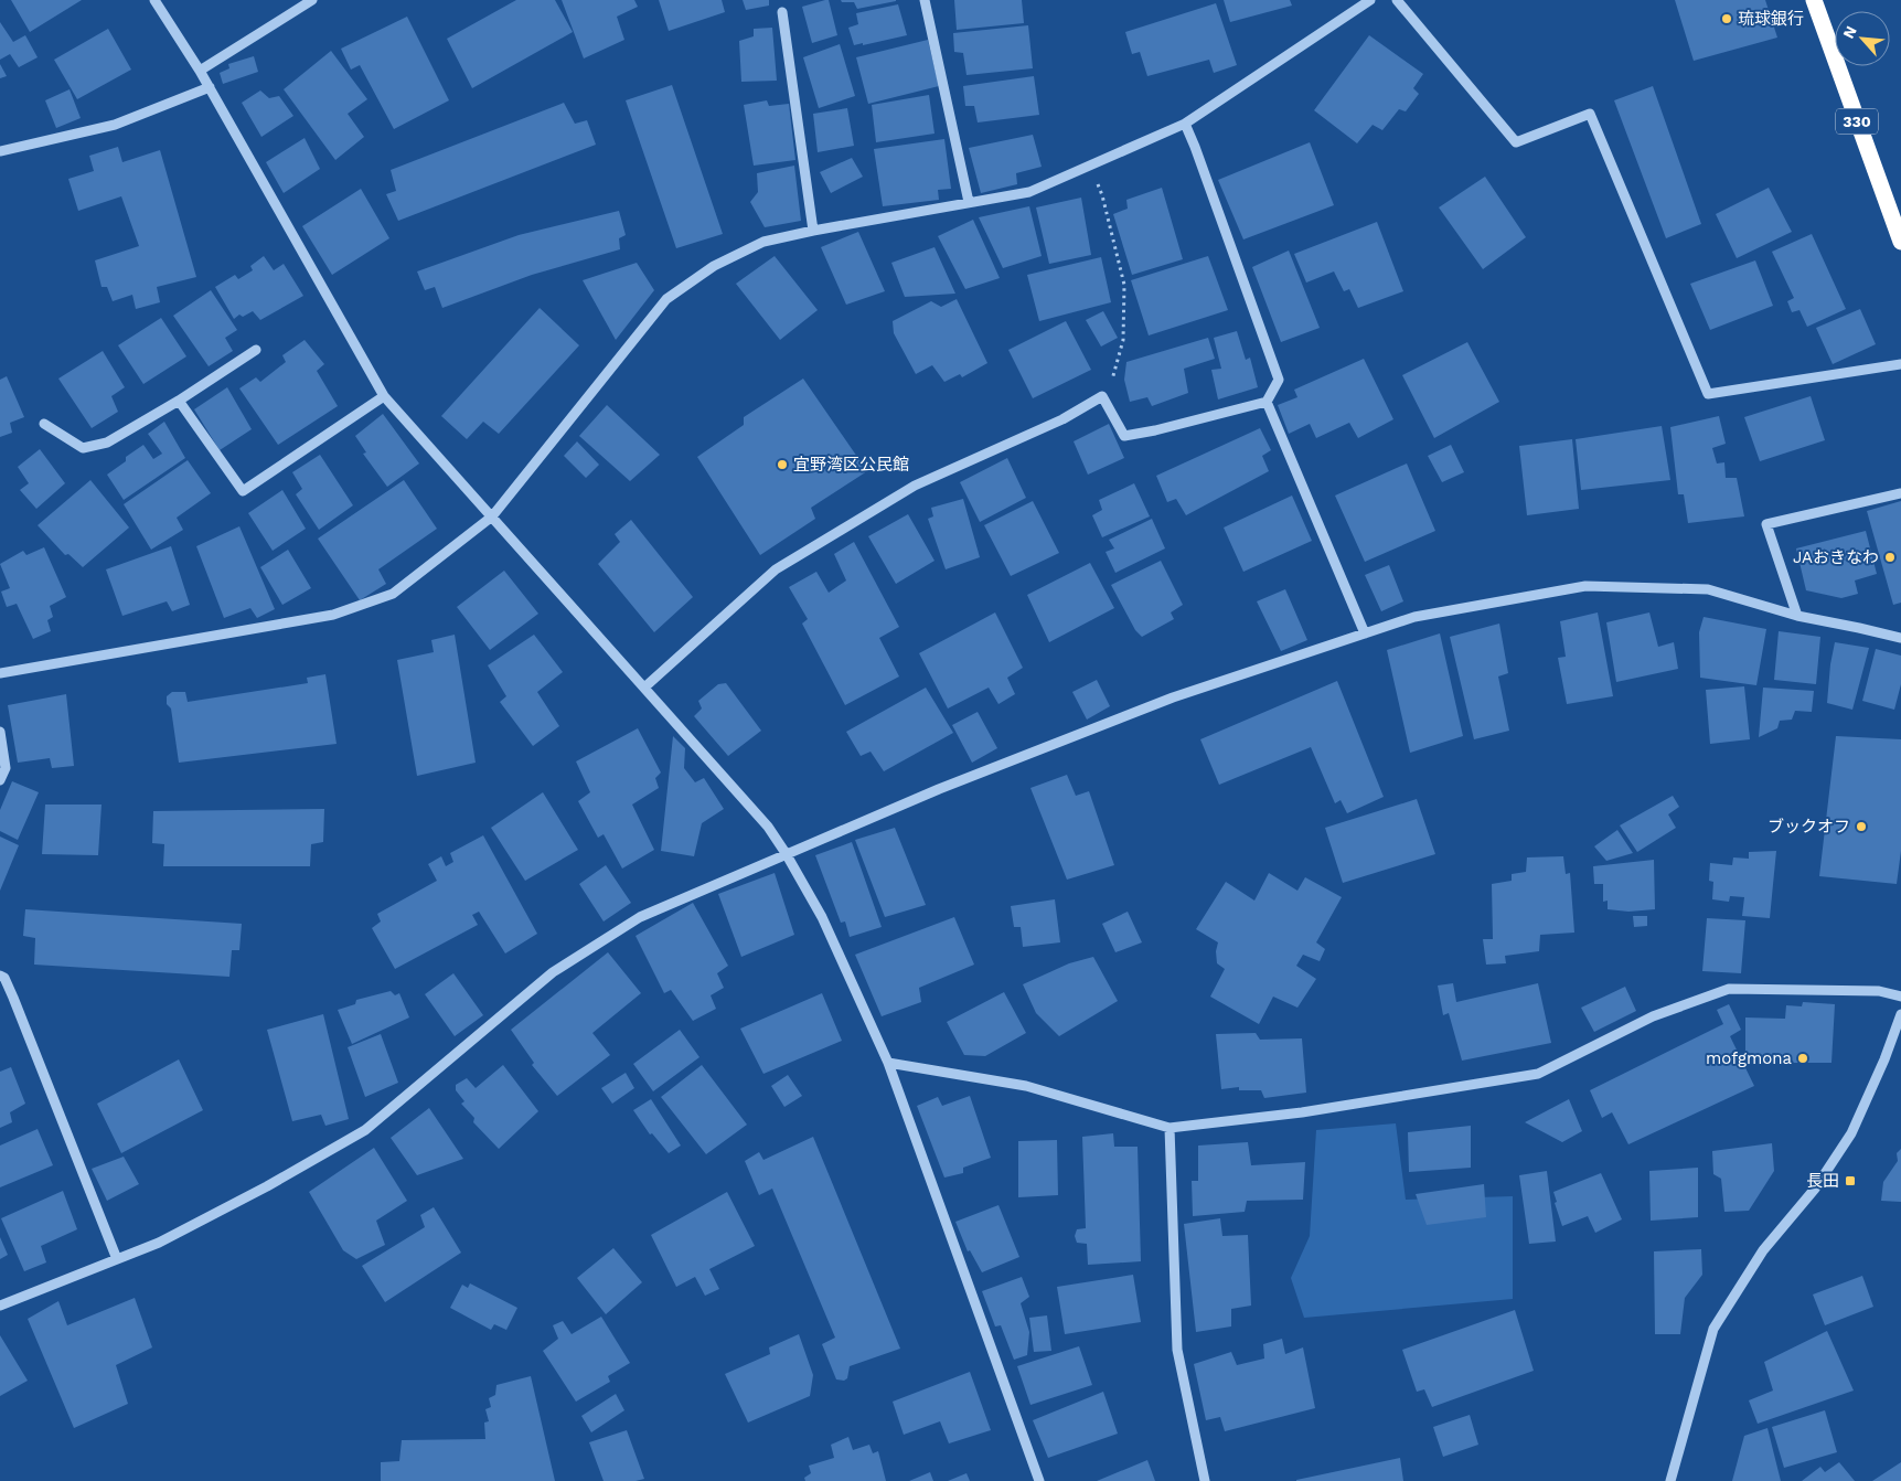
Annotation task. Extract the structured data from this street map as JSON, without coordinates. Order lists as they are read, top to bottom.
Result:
{
  "streets": {
    "highway": ["330"]
  },
  "places": {
    "other": [
      "琉球銀行",
      "宜野湾区公民館",
      "JAおきなわ",
      "ブックオフ",
      "mofgmona"
    ],
    "transit": ["長田"]
  },
  "north": "top left"
}
